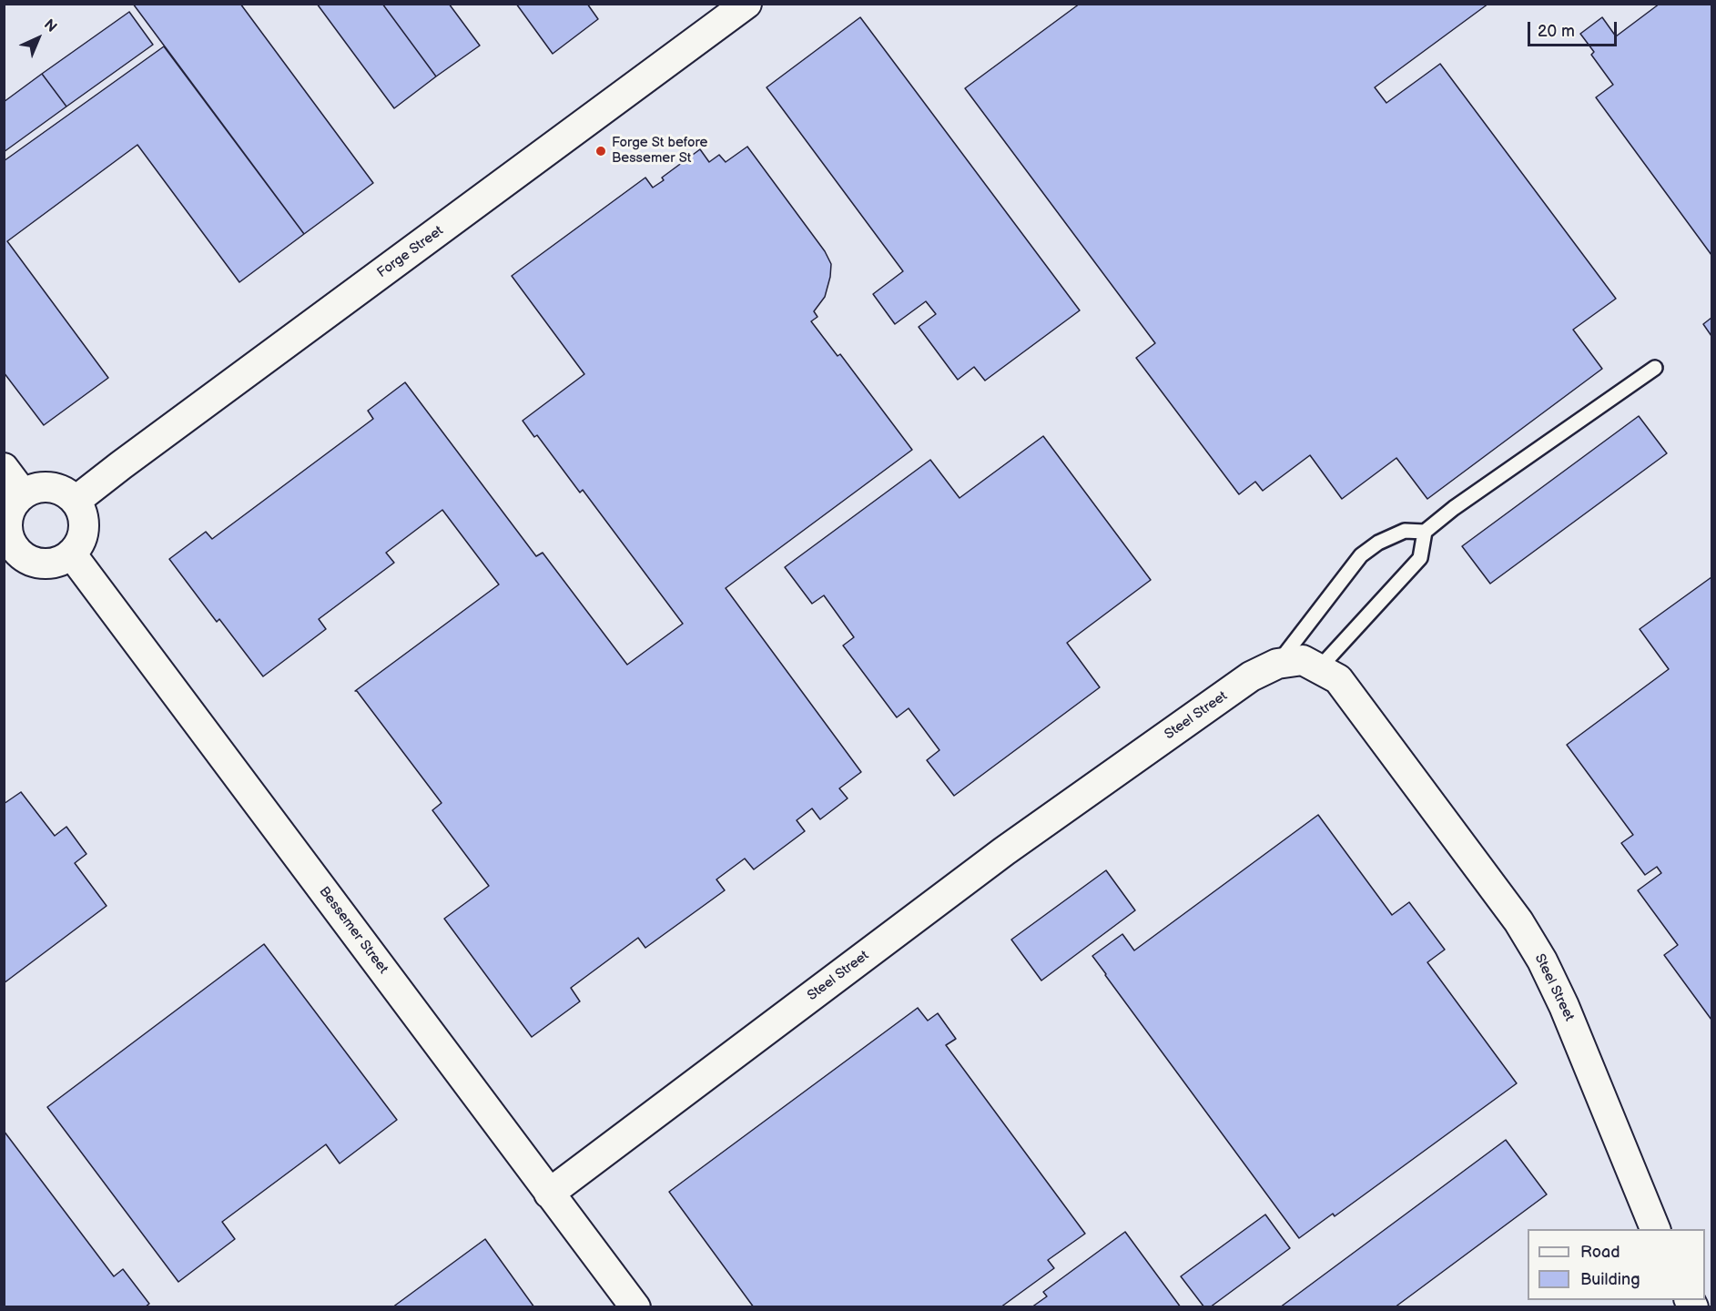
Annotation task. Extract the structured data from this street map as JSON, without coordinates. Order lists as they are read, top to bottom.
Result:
{
  "streets": {
    "street": ["Forge Street", "Steel Street", "Bessemer Street"]
  },
  "crossings": [
    ["Forge Street", "Bessemer Street"],
    ["Steel Street", "Bessemer Street"]
  ],
  "places": ["Forge St before Bessemer St"],
  "legend": ["Road", "Building"],
  "scale_bar": "20 m",
  "north": "top right"
}
